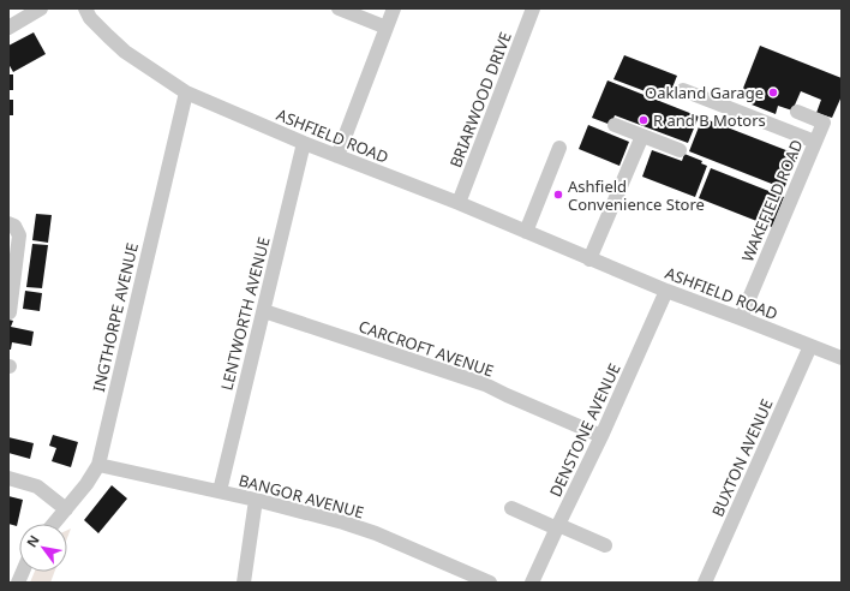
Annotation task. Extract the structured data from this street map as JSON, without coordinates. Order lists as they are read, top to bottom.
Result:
{
  "streets": {
    "street": [
      "BRIARWOOD DRIVE",
      "ASHFIELD ROAD",
      "WAKEFIELD ROAD",
      "LENTWORTH AVENUE",
      "INGTHORPE AVENUE",
      "CARCROFT AVENUE",
      "DENSTONE AVENUE",
      "BUXTON AVENUE",
      "BANGOR AVENUE"
    ]
  },
  "crossings": [
    ["BRIARWOOD DRIVE", "ASHFIELD ROAD"],
    ["ASHFIELD ROAD", "WAKEFIELD ROAD"],
    ["ASHFIELD ROAD", "LENTWORTH AVENUE"],
    ["ASHFIELD ROAD", "INGTHORPE AVENUE"],
    ["ASHFIELD ROAD", "DENSTONE AVENUE"],
    ["ASHFIELD ROAD", "BUXTON AVENUE"],
    ["LENTWORTH AVENUE", "CARCROFT AVENUE"],
    ["LENTWORTH AVENUE", "BANGOR AVENUE"],
    ["INGTHORPE AVENUE", "BANGOR AVENUE"],
    ["CARCROFT AVENUE", "DENSTONE AVENUE"]
  ],
  "places": ["Oakland Garage", "R and B Motors", "Ashfield Convenience Store"],
  "north": "top left"
}
